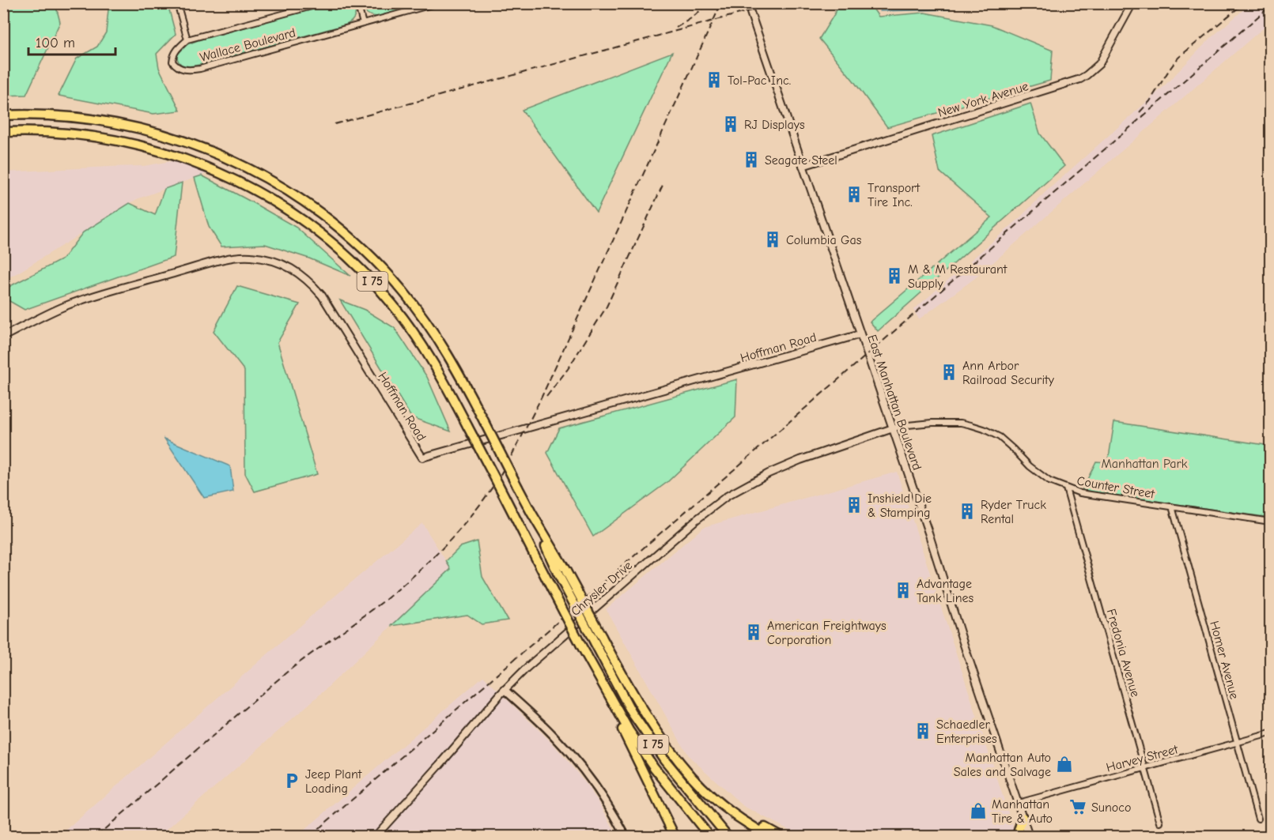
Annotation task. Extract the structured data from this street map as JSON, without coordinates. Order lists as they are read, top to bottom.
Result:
{
  "streets": {
    "highway": ["I 75"],
    "street": [
      "Wallace Boulevard",
      "New York Avenue",
      "Hoffman Road",
      "East Manhattan Boulevard",
      "Counter Street",
      "Chrysler Drive",
      "Fredonia Avenue",
      "Homer Avenue",
      "Harvey Street"
    ]
  },
  "crossings": [
    ["New York Avenue", "East Manhattan Boulevard"],
    ["Hoffman Road", "East Manhattan Boulevard"],
    ["East Manhattan Boulevard", "Counter Street"],
    ["East Manhattan Boulevard", "Chrysler Drive"],
    ["East Manhattan Boulevard", "Harvey Street"],
    ["Counter Street", "Chrysler Drive"],
    ["Counter Street", "Fredonia Avenue"],
    ["Counter Street", "Homer Avenue"],
    ["Fredonia Avenue", "Harvey Street"],
    ["Homer Avenue", "Harvey Street"]
  ],
  "parks": ["Manhattan Park"],
  "places": {
    "building": [
      "Tol-Pac Inc.",
      "RJ Displays",
      "Seagate Steel",
      "Transport Tire Inc.",
      "Columbia Gas",
      "M & M Restaurant Supply",
      "Ann Arbor Railroad Security",
      "Inshield Die & Stamping",
      "Ryder Truck Rental",
      "Advantage Tank Lines",
      "American Freightways Corporation",
      "Schaedler Enterprises"
    ],
    "shop": ["Manhattan Auto Sales and Salvage", "Manhattan Tire & Auto"],
    "parking": ["Jeep Plant Loading"],
    "supermarket": ["Sunoco"]
  },
  "scale_bar": "100 m"
}
